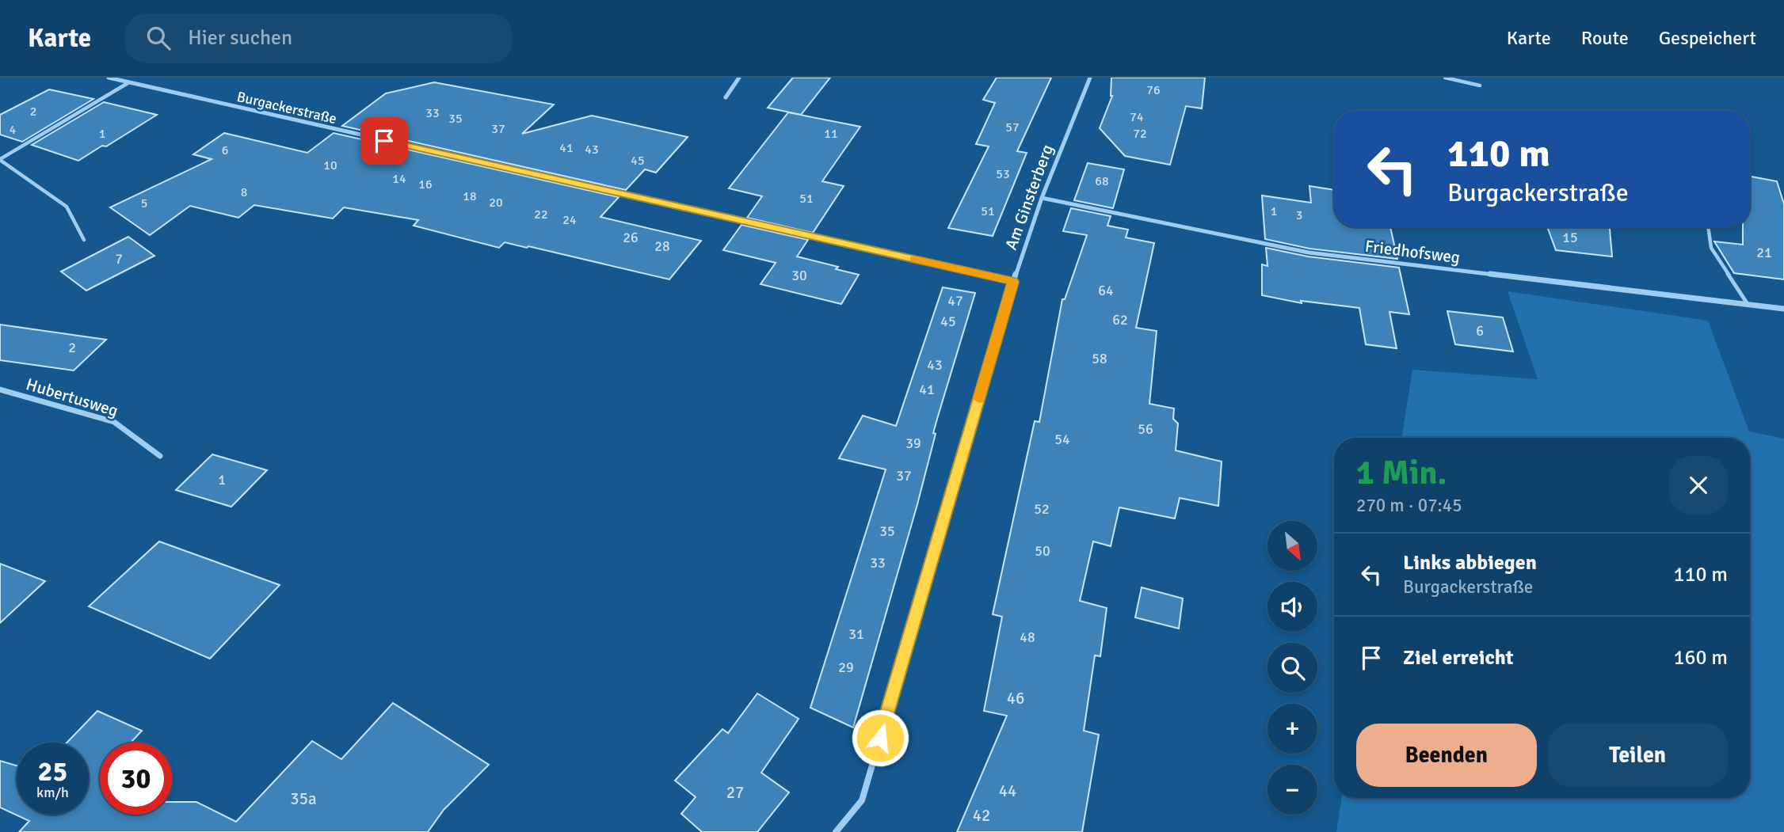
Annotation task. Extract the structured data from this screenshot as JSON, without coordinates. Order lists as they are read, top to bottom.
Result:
{
  "streets": {
    "street": [
      "Burgackerstraße",
      "Am Ginsterberg",
      "Friedhofsweg",
      "Hubertusweg"
    ]
  },
  "crossings": [
    ["Burgackerstraße", "Am Ginsterberg"],
    ["Am Ginsterberg", "Friedhofsweg"]
  ],
  "house_numbers": [
    "76",
    "2",
    "33",
    "74",
    "35",
    "57",
    "37",
    "4",
    "1",
    "11",
    "72",
    "41",
    "43",
    "6",
    "45",
    "10",
    "53",
    "14",
    "68",
    "16",
    "8",
    "18",
    "51",
    "20",
    "5",
    "51",
    "1",
    "22",
    "3",
    "24",
    "26",
    "15",
    "28",
    "21",
    "7",
    "30",
    "64",
    "47",
    "62",
    "45",
    "6",
    "2",
    "58",
    "43",
    "41",
    "56",
    "54",
    "39",
    "37",
    "1",
    "52",
    "35",
    "50",
    "33",
    "31",
    "48",
    "29",
    "46",
    "44",
    "27",
    "35a",
    "42"
  ],
  "north": "bottom right",
  "page": {
    "header": "Karte",
    "search": "Hier suchen",
    "nav": ["Karte", "Route", "Gespeichert"],
    "turn": ["110 m", "Burgackerstraße"],
    "heading": ["1 Min.", "270 m · 07:45"],
    "map_buttons": ["+", "−"],
    "list": [
      {
        "name": "Links abbiegen",
        "note": "Burgackerstraße",
        "value": "110 m"
      },
      {
        "name": "Ziel erreicht",
        "value": "160 m"
      }
    ],
    "buttons": ["Beenden", "Teilen"],
    "speed": "25 km/h",
    "limit": "30"
  }
}
